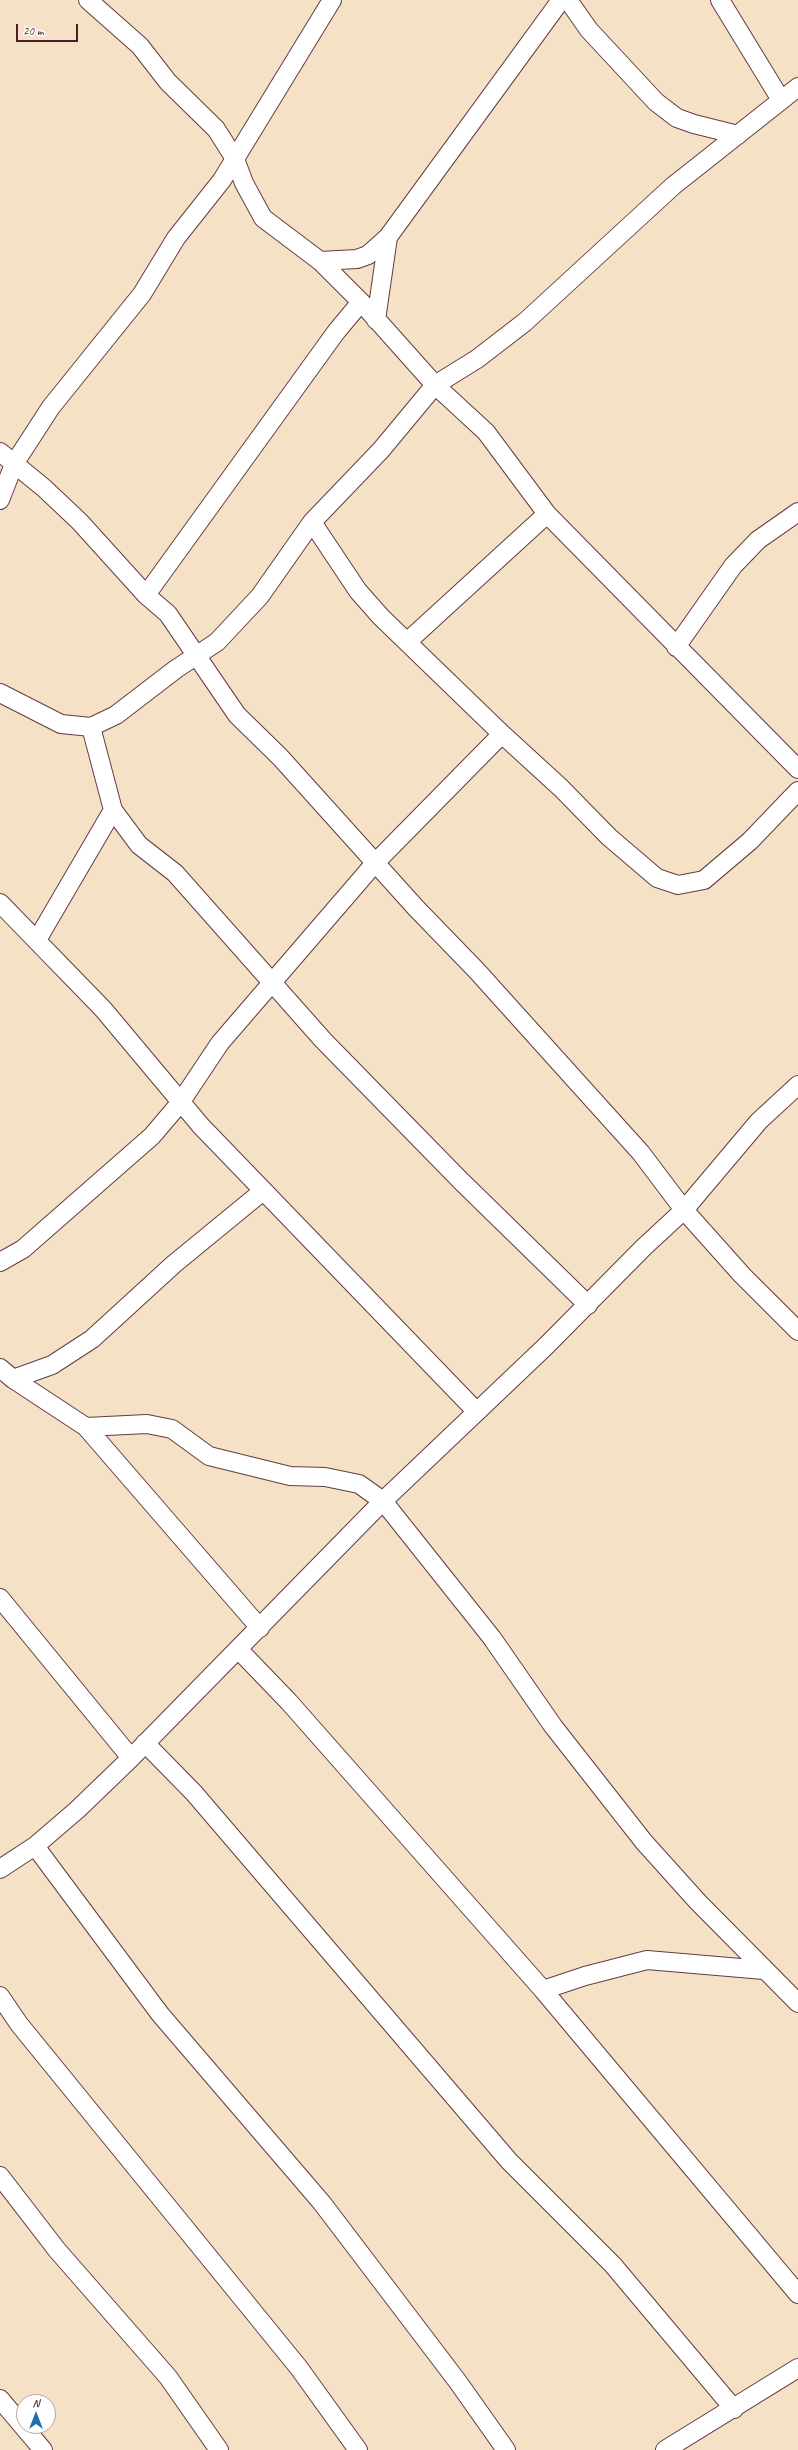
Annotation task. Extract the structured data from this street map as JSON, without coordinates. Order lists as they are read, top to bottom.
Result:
{
  "scale_bar": "20 m",
  "north": "top"
}
